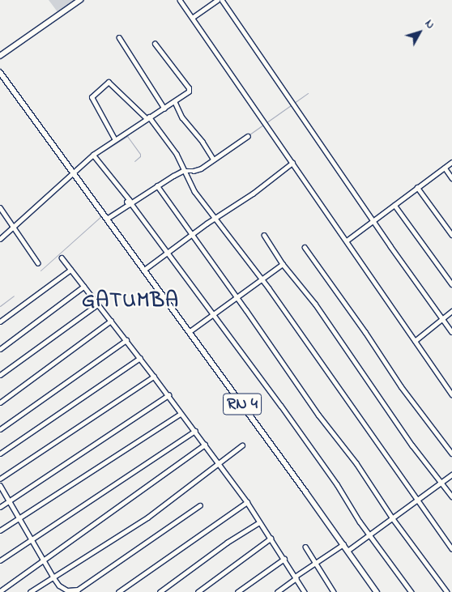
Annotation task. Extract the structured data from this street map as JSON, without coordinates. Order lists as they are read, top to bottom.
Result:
{
  "streets": {
    "main road": ["RN 4"]
  },
  "districts": ["GATUMBA"],
  "north": "top right"
}
